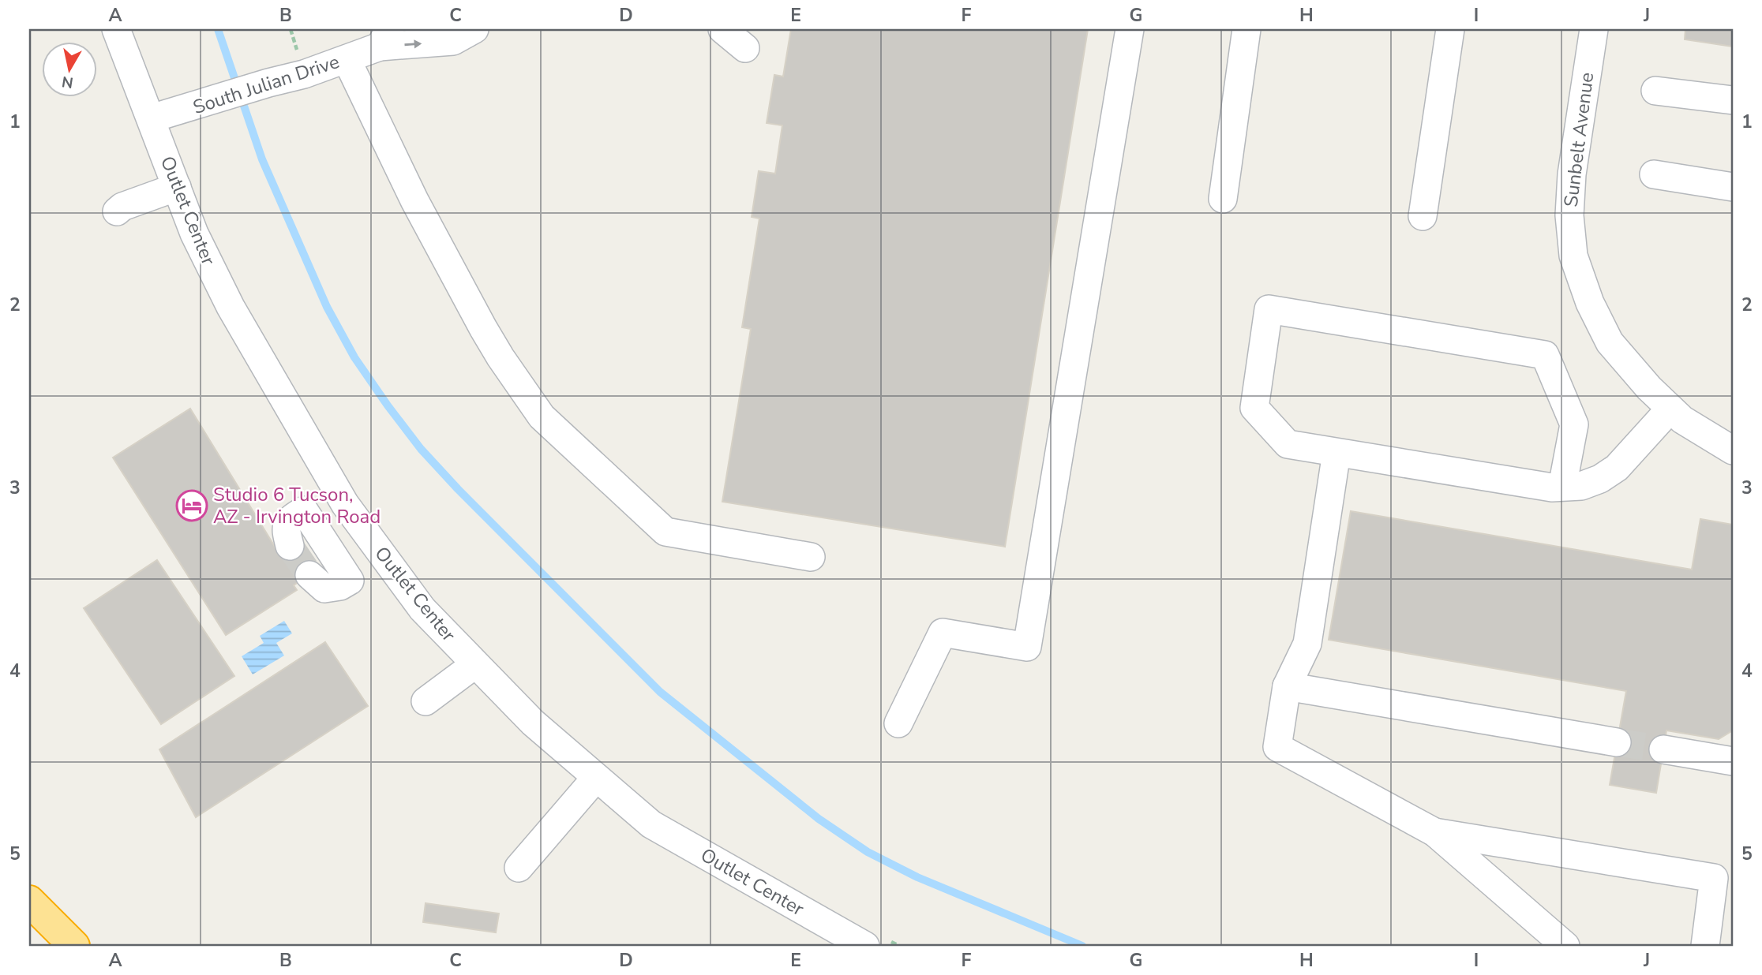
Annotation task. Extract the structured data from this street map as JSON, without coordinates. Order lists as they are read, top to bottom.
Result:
{
  "streets": {
    "street": ["South Julian Drive", "Sunbelt Avenue", "Outlet Center"]
  },
  "crossings": [
    ["South Julian Drive", "Outlet Center"]
  ],
  "places": {
    "hotel": ["Studio 6 Tucson, AZ - Irvington Road"]
  },
  "north": "bottom",
  "grid": {
    "columns": [
      "A",
      "B",
      "C",
      "D",
      "E",
      "F",
      "G",
      "H",
      "I",
      "J"
    ],
    "rows": [
      "1",
      "2",
      "3",
      "4",
      "5"
    ]
  }
}
